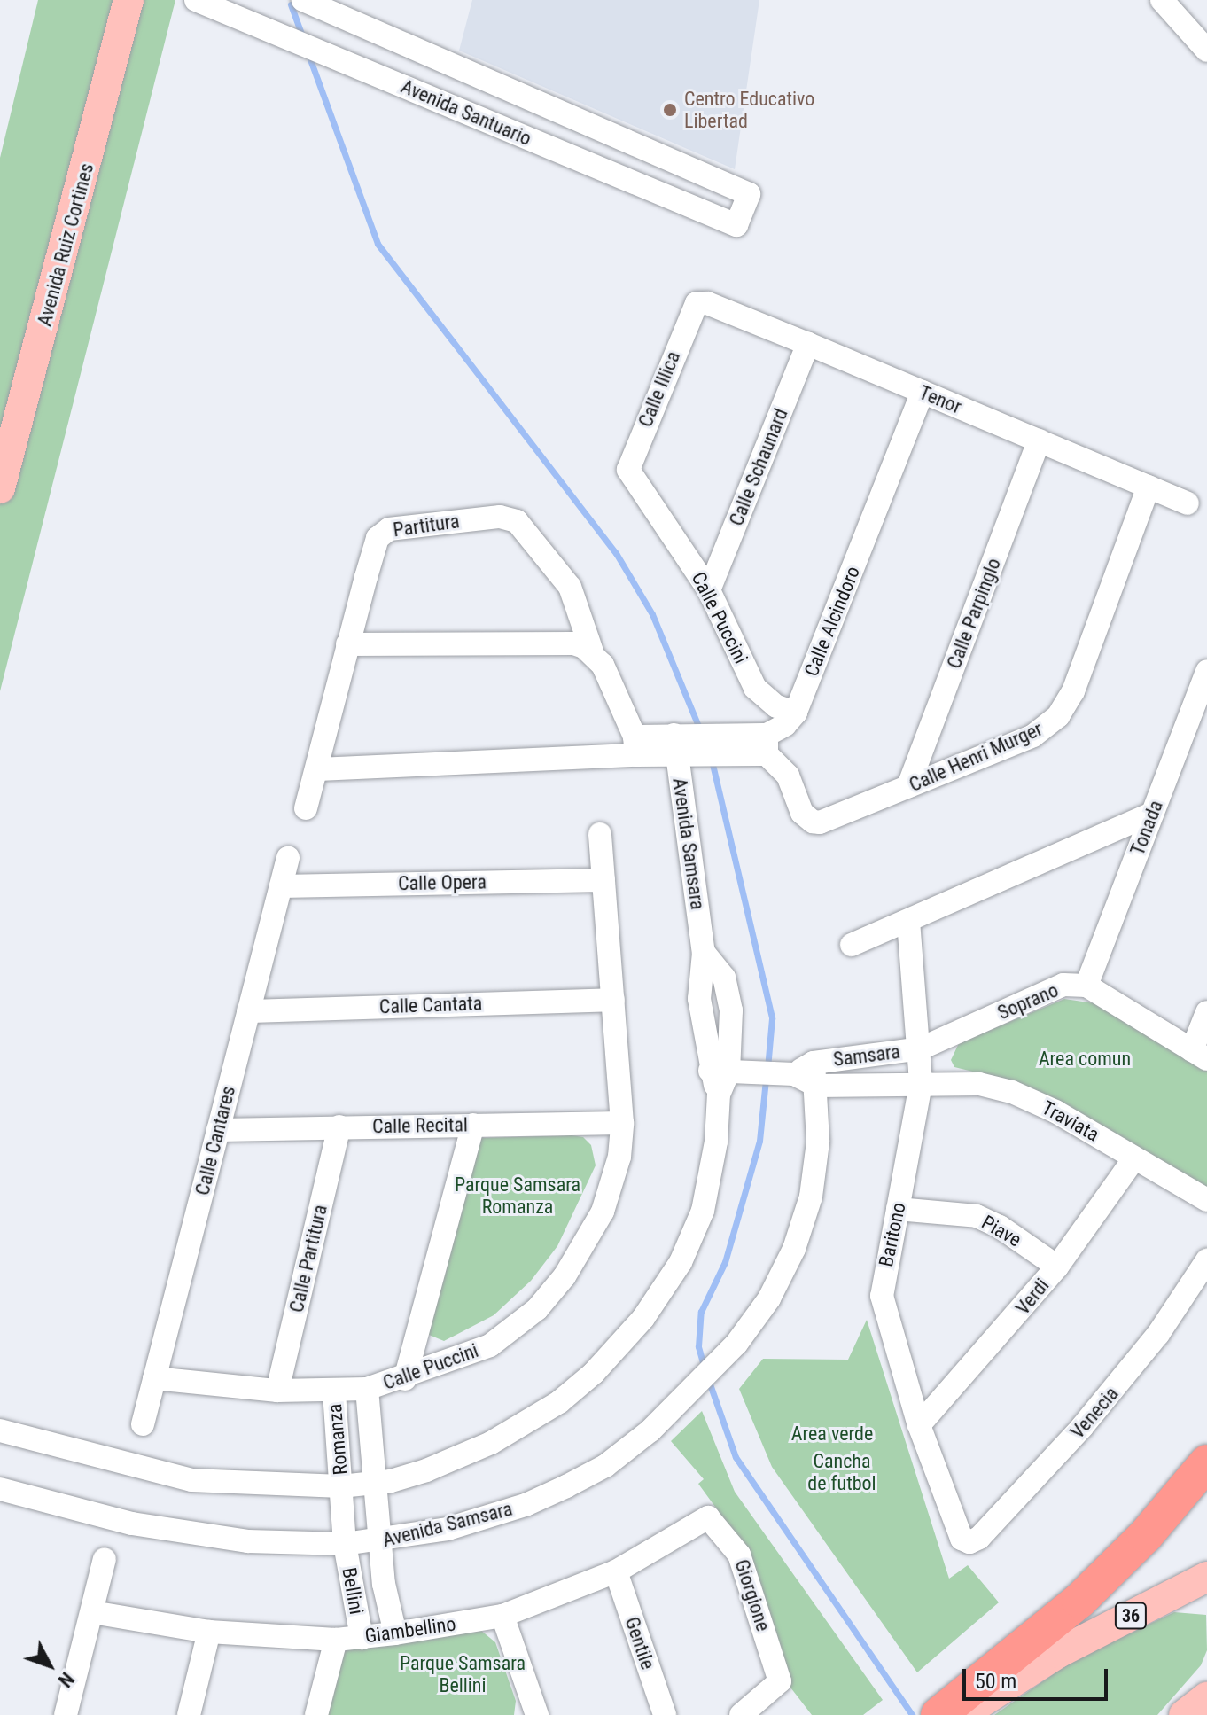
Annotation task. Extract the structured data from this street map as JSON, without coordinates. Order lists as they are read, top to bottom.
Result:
{
  "streets": {
    "main road": ["Avenida Ruiz Cortines", "36"],
    "street": [
      "Avenida Santuario",
      "Calle Illica",
      "Tenor",
      "Calle Schaunard",
      "Partitura",
      "Calle Parpinglo",
      "Calle Puccini",
      "Calle Alcindoro",
      "Calle Henri Murger",
      "Tonada",
      "Avenida Samsara",
      "Calle Opera",
      "Soprano",
      "Calle Cantata",
      "Samsara",
      "Traviata",
      "Calle Recital",
      "Calle Cantares",
      "Piave",
      "Baritono",
      "Calle Partitura",
      "Verdi",
      "Venecia",
      "Romanza",
      "Bellini",
      "Giorgione",
      "Giambellino",
      "Gentile"
    ]
  },
  "crossings": [
    ["Calle Illica", "Tenor"],
    ["Calle Illica", "Calle Puccini"],
    ["Tenor", "Calle Schaunard"],
    ["Tenor", "Calle Parpinglo"],
    ["Tenor", "Calle Alcindoro"],
    ["Tenor", "Calle Henri Murger"],
    ["Calle Schaunard", "Calle Puccini"],
    ["Calle Parpinglo", "Calle Henri Murger"],
    ["Calle Puccini", "Calle Alcindoro"],
    ["Calle Puccini", "Calle Opera"],
    ["Calle Puccini", "Calle Cantata"],
    ["Calle Puccini", "Calle Recital"],
    ["Calle Puccini", "Calle Cantares"],
    ["Calle Puccini", "Calle Partitura"],
    ["Calle Puccini", "Romanza"],
    ["Tonada", "Soprano"],
    ["Avenida Samsara", "Samsara"],
    ["Avenida Samsara", "Romanza"],
    ["Avenida Samsara", "Bellini"],
    ["Calle Opera", "Calle Cantares"],
    ["Soprano", "Samsara"],
    ["Soprano", "Baritono"],
    ["Calle Cantata", "Calle Cantares"],
    ["Samsara", "Traviata"],
    ["Samsara", "Baritono"],
    ["Traviata", "Baritono"],
    ["Traviata", "Verdi"],
    ["Calle Recital", "Calle Cantares"],
    ["Calle Recital", "Calle Partitura"],
    ["Piave", "Baritono"],
    ["Piave", "Verdi"],
    ["Baritono", "Verdi"],
    ["Baritono", "Venecia"],
    ["Romanza", "Bellini"],
    ["Bellini", "Giambellino"],
    ["Giorgione", "Giambellino"],
    ["Giambellino", "Gentile"]
  ],
  "parks": [
    "Area comun",
    "Parque Samsara Romanza",
    "Area verde",
    "Cancha de futbol",
    "Parque Samsara Bellini"
  ],
  "places": ["Centro Educativo Libertad"],
  "scale_bar": "50 m",
  "north": "bottom right"
}
